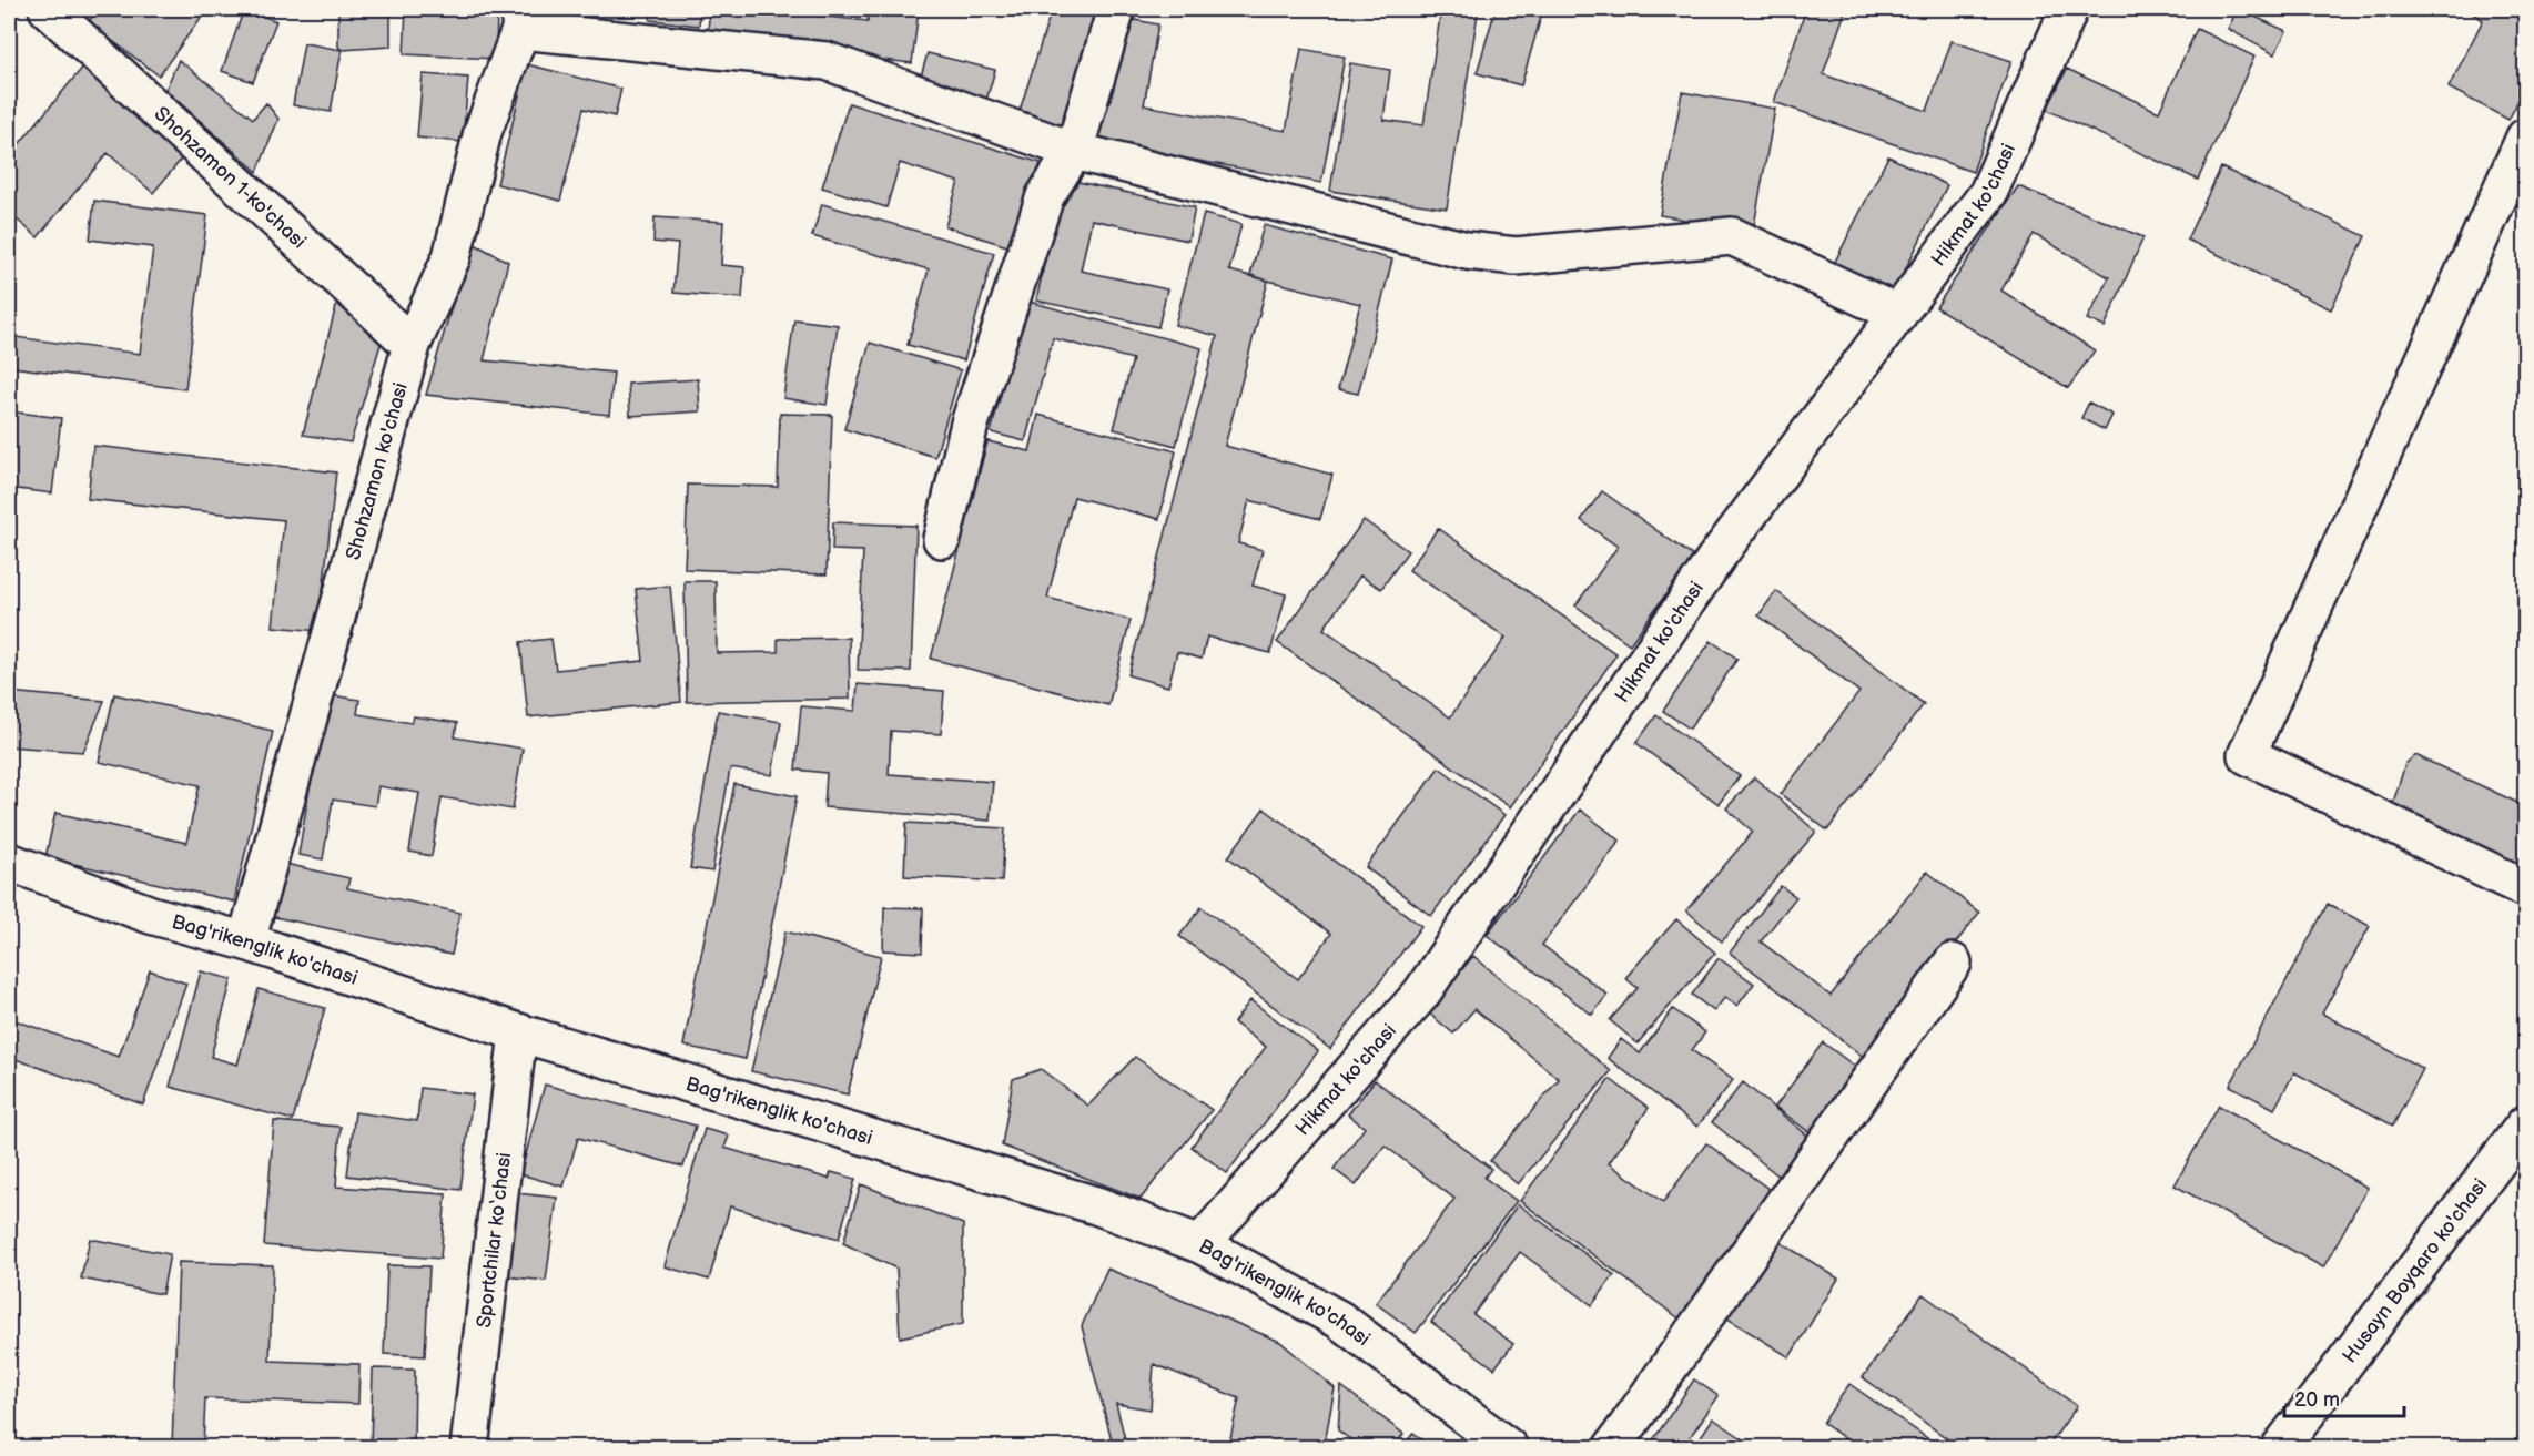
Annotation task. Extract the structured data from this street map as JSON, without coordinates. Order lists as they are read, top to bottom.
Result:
{
  "streets": {
    "street": [
      "Shohzamon 1-ko'chasi",
      "Hikmat ko'chasi",
      "Shohzamon ko'chasi",
      "Bag'rikenglik ko'chasi",
      "Sportchilar ko‘chasi",
      "Husayn Boyqaro ko'chasi"
    ]
  },
  "crossings": [
    ["Shohzamon 1-ko'chasi", "Shohzamon ko'chasi"],
    ["Hikmat ko'chasi", "Bag'rikenglik ko'chasi"],
    ["Shohzamon ko'chasi", "Bag'rikenglik ko'chasi"],
    ["Bag'rikenglik ko'chasi", "Sportchilar ko‘chasi"]
  ],
  "scale_bar": "20 m"
}
